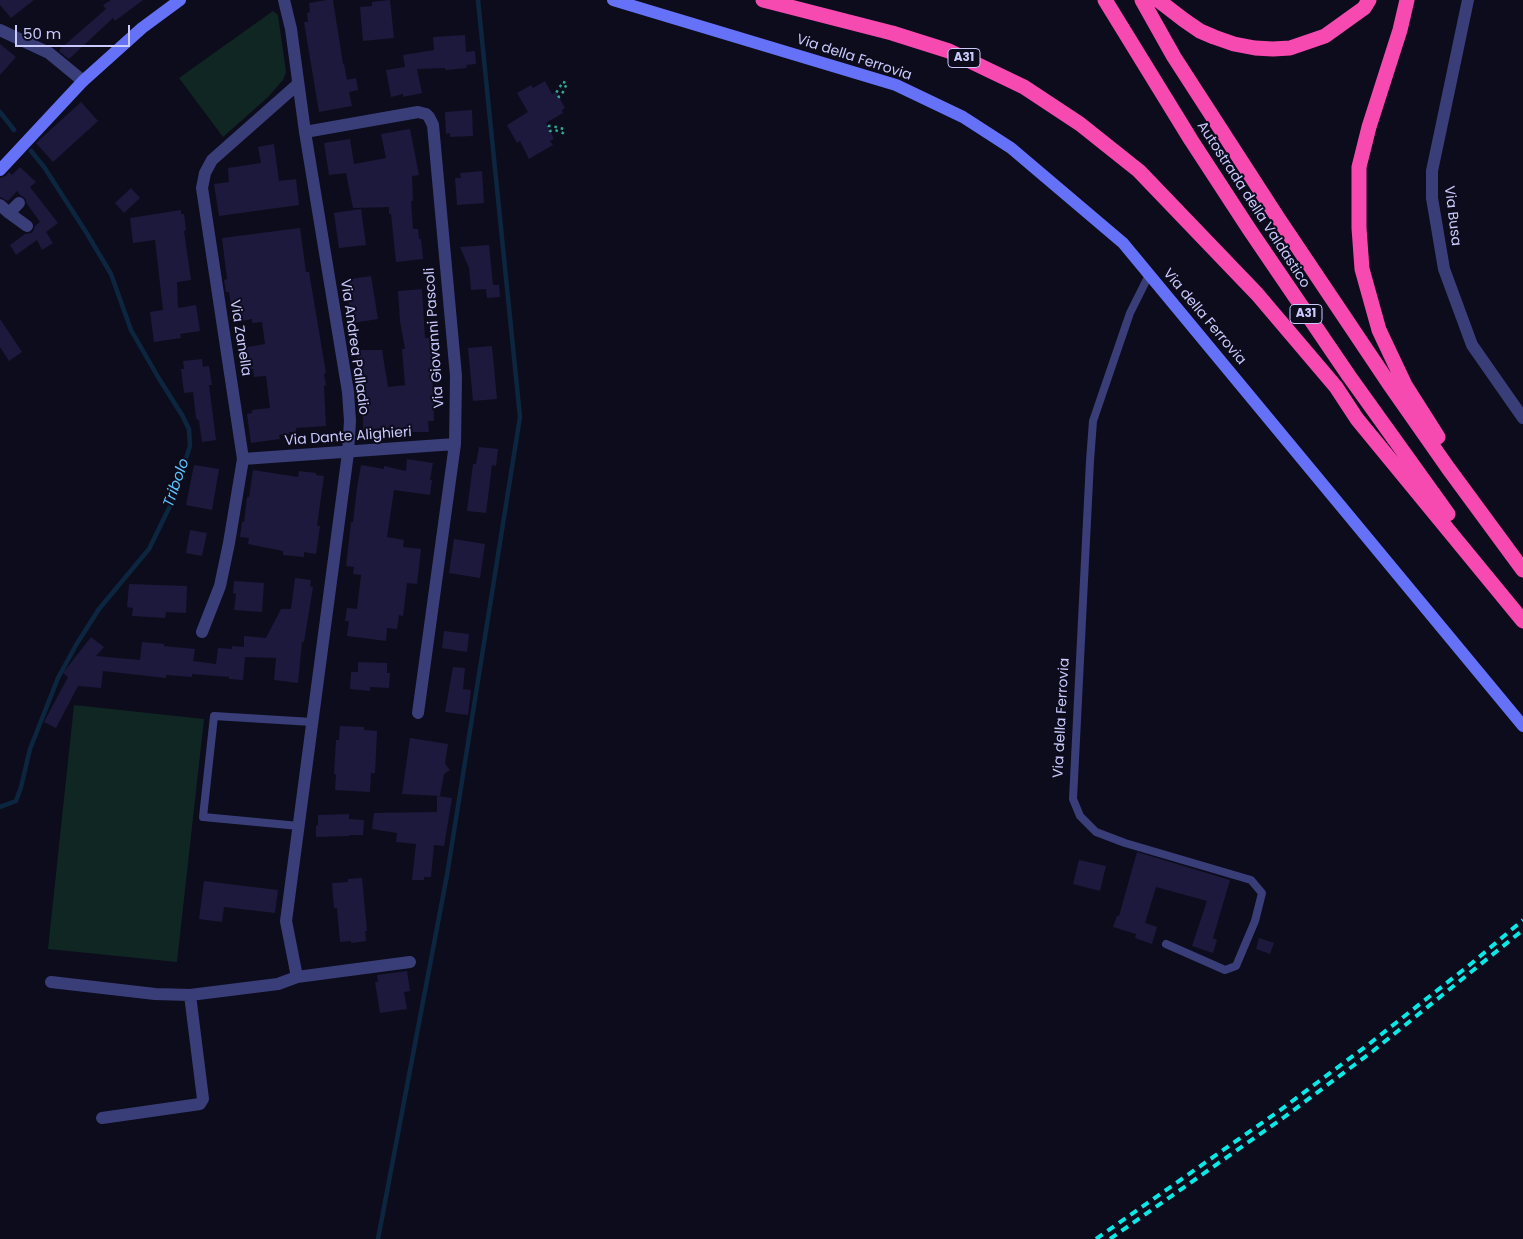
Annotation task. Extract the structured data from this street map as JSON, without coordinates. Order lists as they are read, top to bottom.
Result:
{
  "streets": {
    "highway": ["A31", "Autostrada della Valdastico"],
    "street": [
      "Via della Ferrovia",
      "Via Busa",
      "Via Zanella",
      "Via Giovanni Pascoli",
      "Via Andrea Palladio",
      "Via Dante Alighieri"
    ]
  },
  "crossings": [
    ["A31", "Autostrada della Valdastico"],
    ["Via Zanella", "Via Andrea Palladio"],
    ["Via Zanella", "Via Dante Alighieri"],
    ["Via Giovanni Pascoli", "Via Andrea Palladio"],
    ["Via Giovanni Pascoli", "Via Dante Alighieri"],
    ["Via Andrea Palladio", "Via Dante Alighieri"]
  ],
  "water": ["Tribolo"],
  "scale_bar": "50 m"
}
